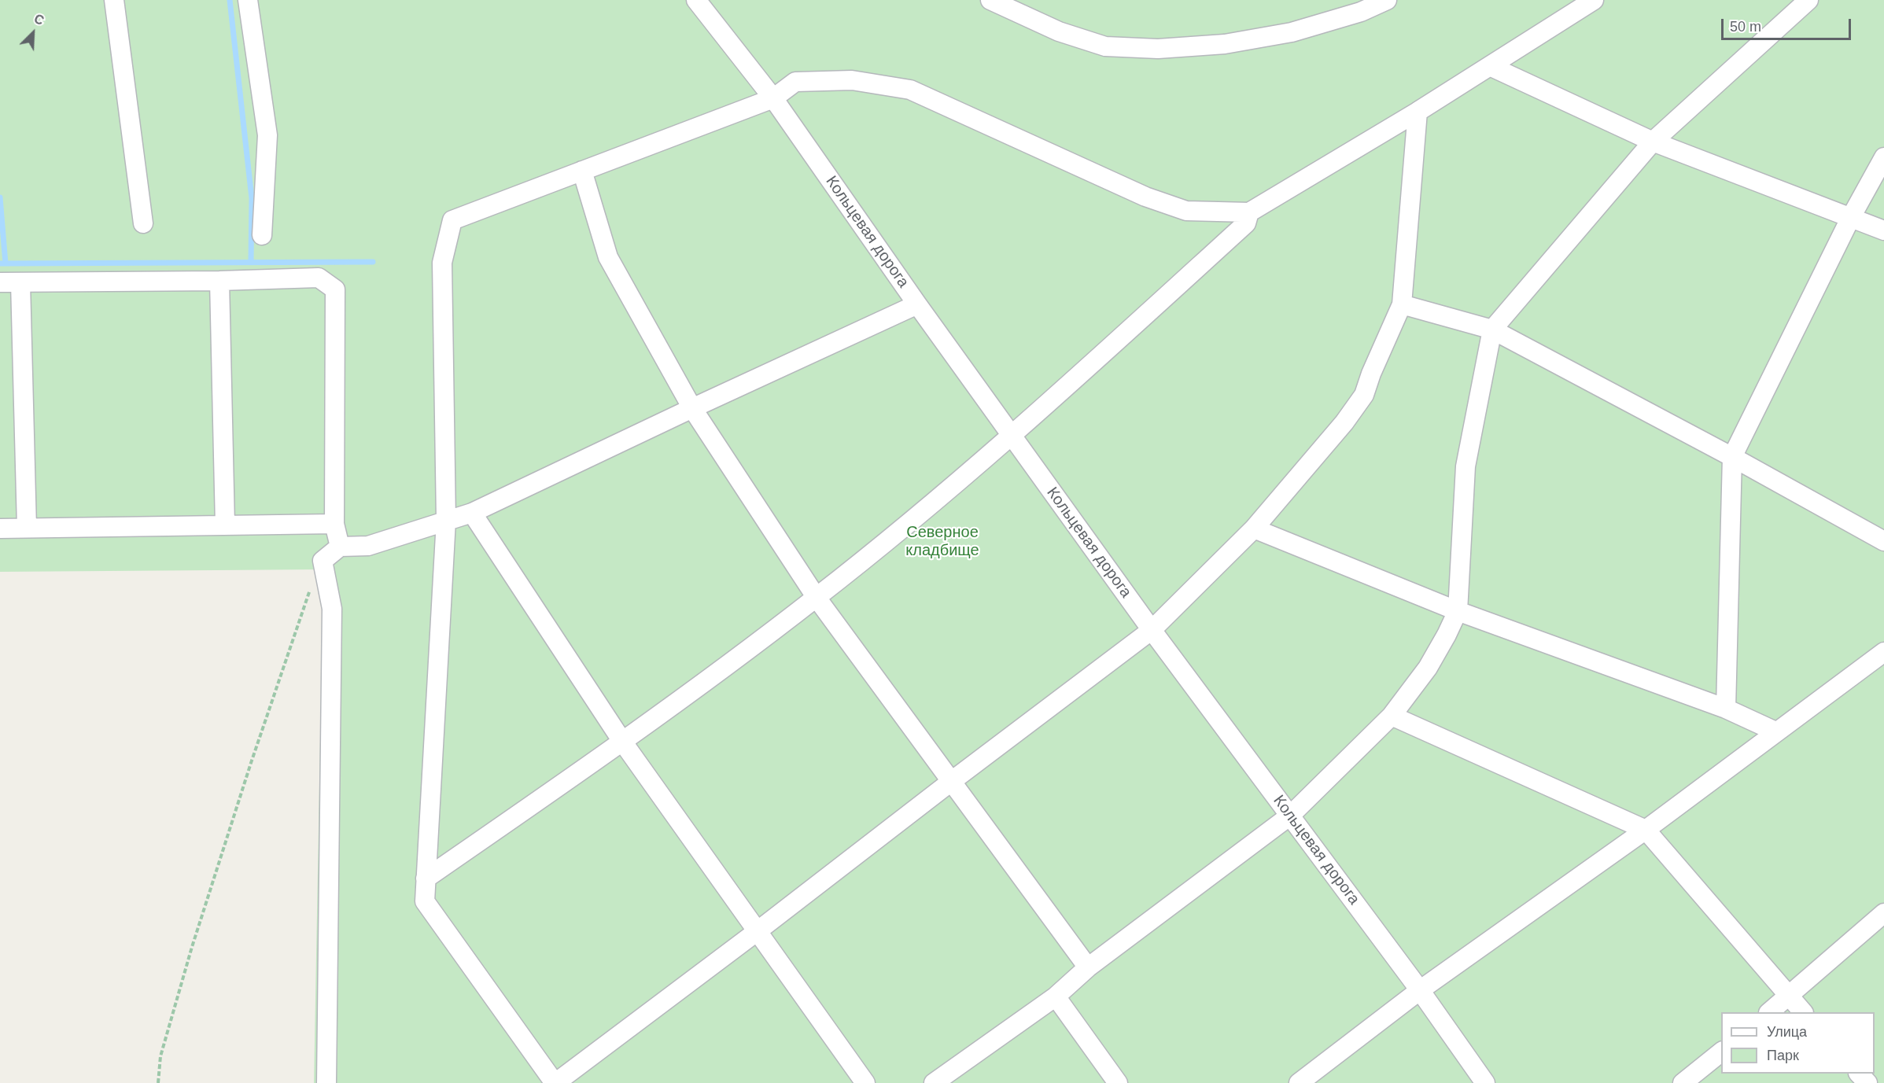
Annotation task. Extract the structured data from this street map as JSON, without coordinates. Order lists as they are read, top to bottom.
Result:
{
  "streets": {
    "lane": ["Кольцевая дорога"]
  },
  "parks": ["Северное кладбище"],
  "legend": ["Улица", "Парк"],
  "scale_bar": "50 m",
  "north": "top right"
}
